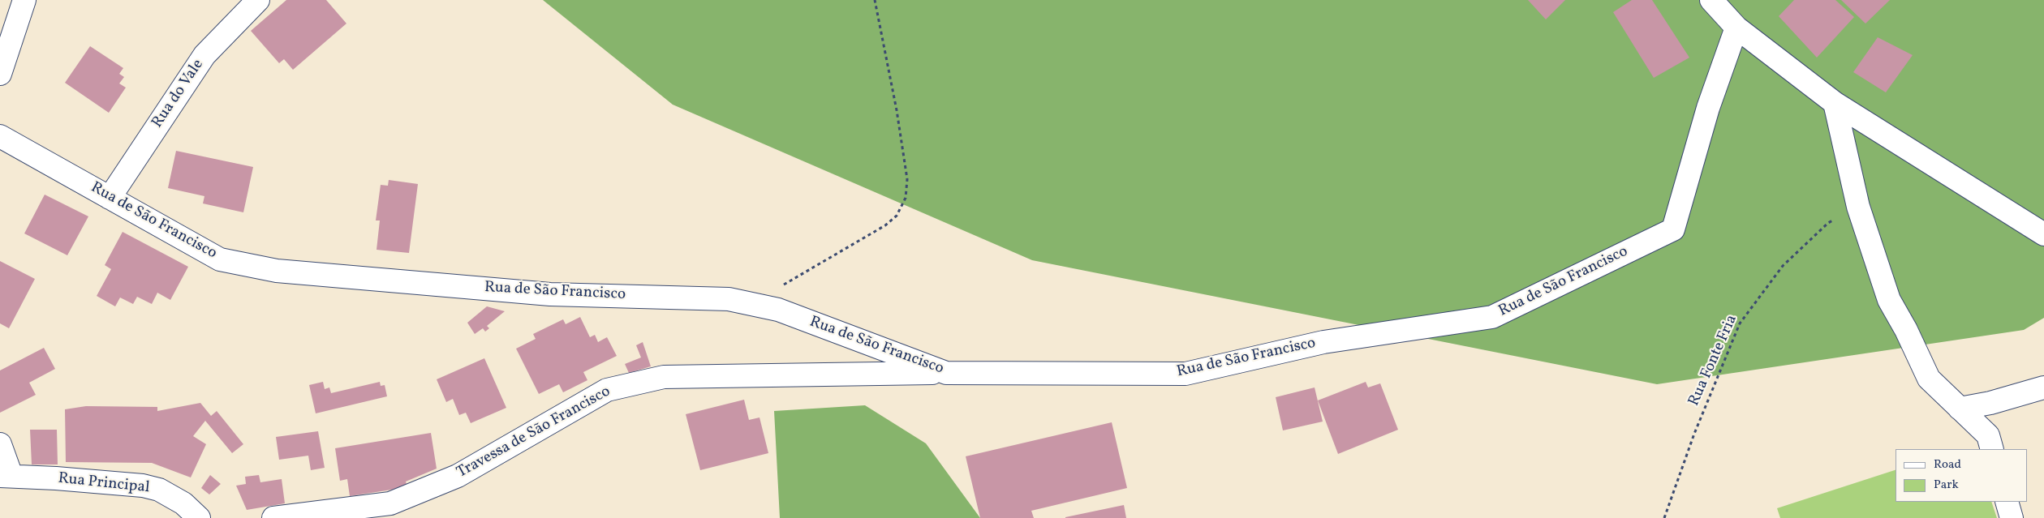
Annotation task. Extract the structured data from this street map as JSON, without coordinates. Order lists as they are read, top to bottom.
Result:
{
  "streets": {
    "street": [
      "Rua do Vale",
      "Rua de São Francisco",
      "Travessa de São Francisco",
      "Rua Principal"
    ],
    "path": ["Rua Fonte Fria"]
  },
  "crossings": [
    ["Rua do Vale", "Rua de São Francisco"],
    ["Rua de São Francisco", "Travessa de São Francisco"]
  ],
  "legend": ["Road", "Park"]
}
